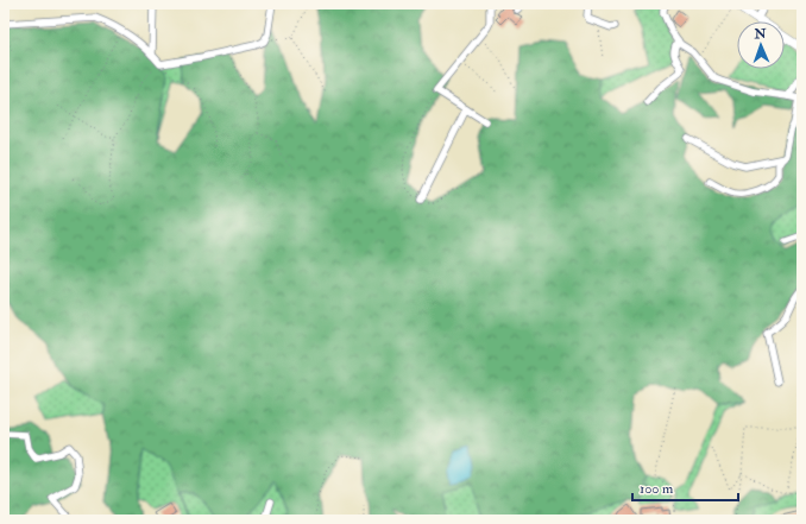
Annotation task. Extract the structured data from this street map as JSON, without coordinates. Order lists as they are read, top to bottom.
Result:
{
  "scale_bar": "100 m",
  "north": "top"
}
